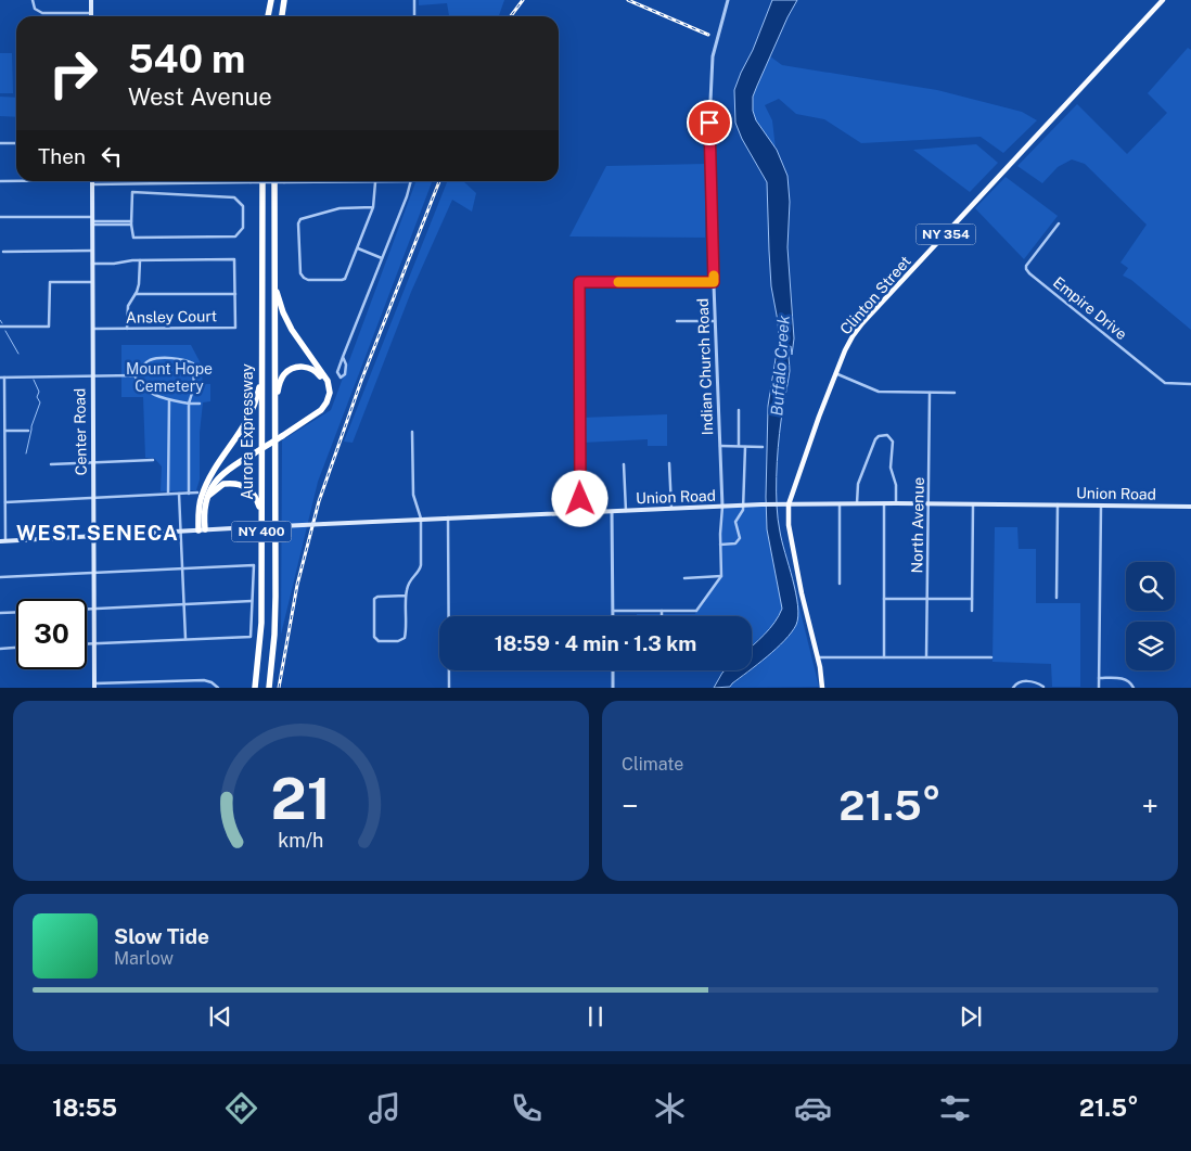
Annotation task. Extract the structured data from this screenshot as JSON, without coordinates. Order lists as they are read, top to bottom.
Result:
{
  "streets": {
    "highway": ["Aurora Expressway", "NY 400"],
    "main road": [
      "NY 354",
      "Clinton Street",
      "Center Road",
      "Union Road"
    ],
    "street": [
      "Empire Drive",
      "Ansley Court",
      "Indian Church Road",
      "North Avenue"
    ]
  },
  "crossings": [
    ["Clinton Street", "Union Road"],
    ["Ansley Court", "Center Road"],
    ["Indian Church Road", "Union Road"],
    ["Center Road", "Union Road"],
    ["Union Road", "North Avenue"]
  ],
  "districts": ["WEST SENECA"],
  "water": ["Buffalo Creek"],
  "parks": ["Mount Hope Cemetery"],
  "page": {
    "turn": ["540 m", "West Avenue"],
    "then": "Then",
    "limit": "30",
    "trip": "18:59 · 4 min · 1.3 km",
    "tile": "Climate",
    "heat": ["−", "21.5°", "+"],
    "song": ["Slow Tide", "Marlow"],
    "tabs": ["18:55", "21.5°"],
    "gauge": ["21", "km/h"]
  }
}
